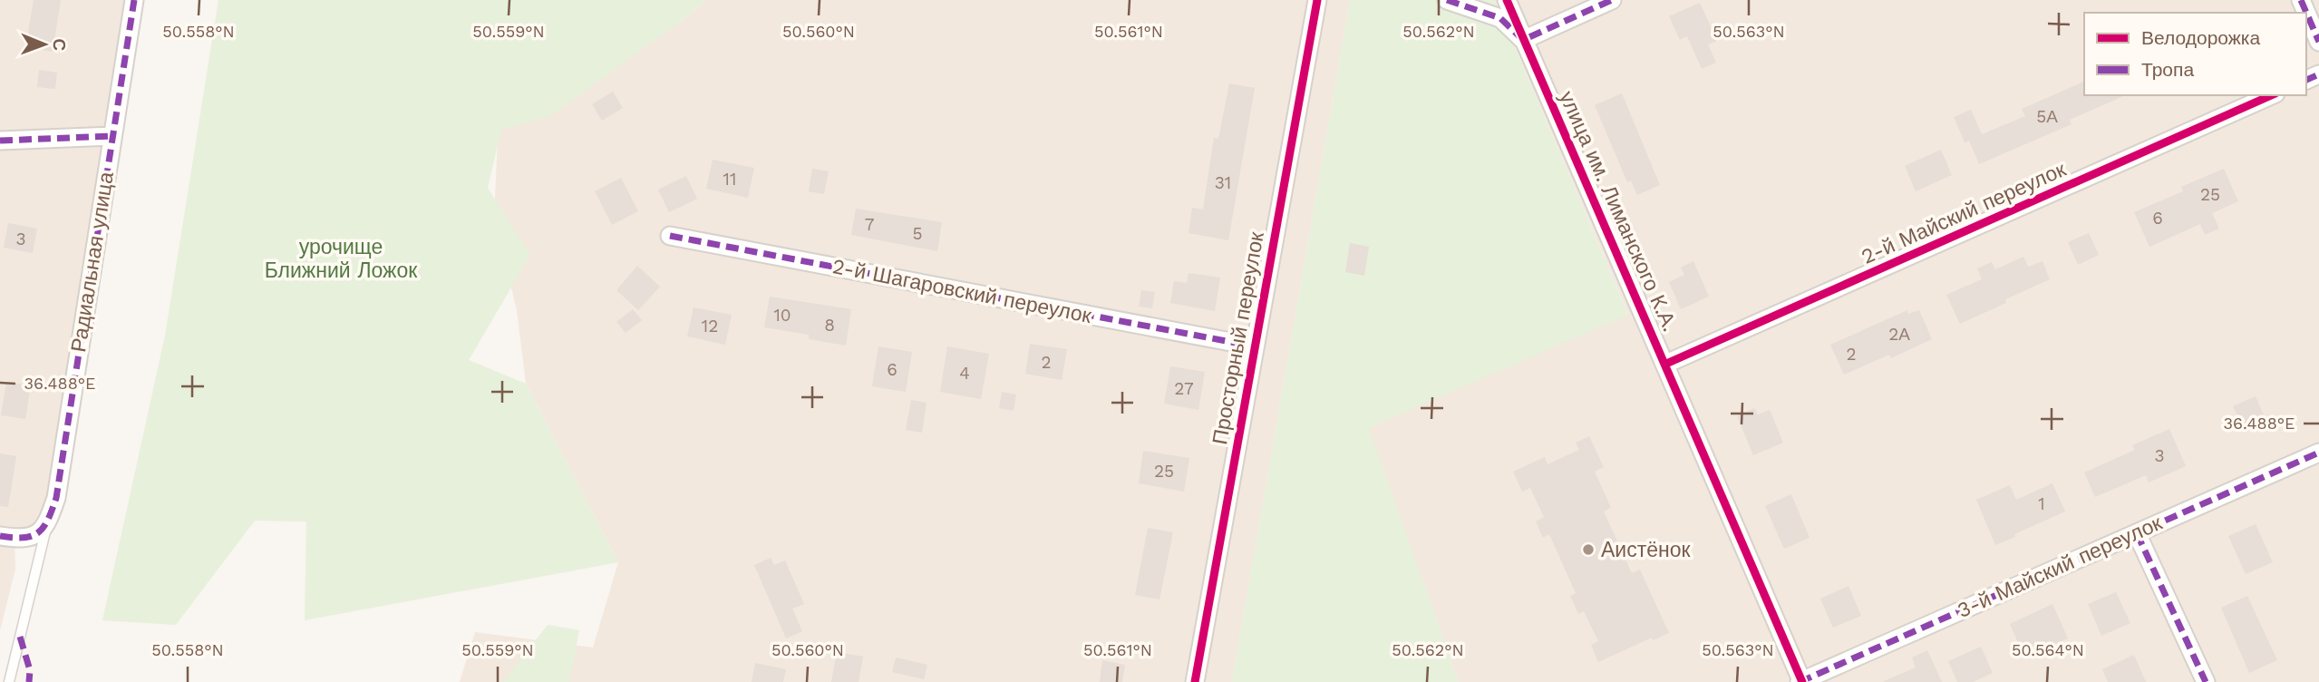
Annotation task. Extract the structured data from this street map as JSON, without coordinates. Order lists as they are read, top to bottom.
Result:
{
  "streets": {
    "street": [
      "улица им. Лиманского К.А.",
      "2-й Майский переулок",
      "Радиальная улица",
      "2-й Шагаровский переулок",
      "Просторный переулок",
      "3-й Майский переулок"
    ]
  },
  "crossings": [
    ["улица им. Лиманского К.А.", "2-й Майский переулок"],
    ["улица им. Лиманского К.А.", "3-й Майский переулок"],
    ["2-й Шагаровский переулок", "Просторный переулок"]
  ],
  "parks": ["урочище Ближний Ложок"],
  "places": ["Аистёнок"],
  "house_numbers": [
    "5А",
    "11",
    "31",
    "25",
    "6",
    "7",
    "5",
    "3",
    "10",
    "8",
    "12",
    "2А",
    "2",
    "2",
    "6",
    "4",
    "27",
    "3",
    "25",
    "1"
  ],
  "legend": ["Велодорожка", "Тропа"],
  "north": "right",
  "coordinates": [
    "50.558°N",
    "50.559°N",
    "50.560°N",
    "50.561°N",
    "50.562°N",
    "50.563°N",
    "36.488°E",
    "50.564°N"
  ]
}
